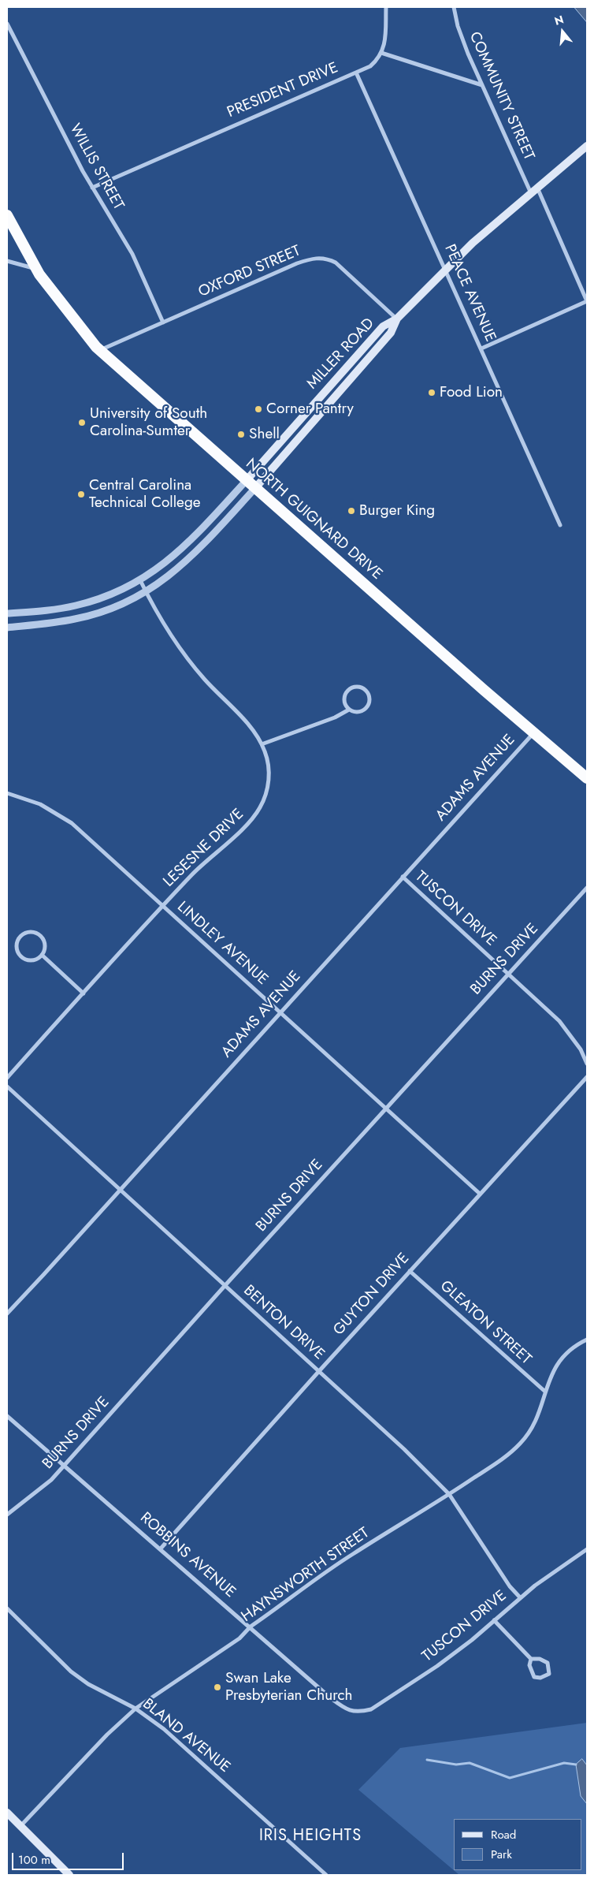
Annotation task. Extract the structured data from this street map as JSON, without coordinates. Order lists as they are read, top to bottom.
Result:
{
  "streets": {
    "highway": ["NORTH GUIGNARD DRIVE"],
    "main road": ["MILLER ROAD"],
    "street": [
      "PRESIDENT DRIVE",
      "COMMUNITY STREET",
      "WILLIS STREET",
      "OXFORD STREET",
      "PEACE AVENUE",
      "ADAMS AVENUE",
      "LESESNE DRIVE",
      "TUSCON DRIVE",
      "LINDLEY AVENUE",
      "BURNS DRIVE",
      "GUYTON DRIVE",
      "BENTON DRIVE",
      "GLEATON STREET",
      "ROBBINS AVENUE",
      "HAYNSWORTH STREET",
      "BLAND AVENUE"
    ]
  },
  "crossings": [
    ["PRESIDENT DRIVE", "WILLIS STREET"],
    ["PRESIDENT DRIVE", "PEACE AVENUE"],
    ["COMMUNITY STREET", "MILLER ROAD"],
    ["WILLIS STREET", "OXFORD STREET"],
    ["OXFORD STREET", "MILLER ROAD"],
    ["OXFORD STREET", "NORTH GUIGNARD DRIVE"],
    ["PEACE AVENUE", "MILLER ROAD"],
    ["MILLER ROAD", "NORTH GUIGNARD DRIVE"],
    ["MILLER ROAD", "LESESNE DRIVE"],
    ["NORTH GUIGNARD DRIVE", "ADAMS AVENUE"],
    ["ADAMS AVENUE", "TUSCON DRIVE"],
    ["ADAMS AVENUE", "LINDLEY AVENUE"],
    ["ADAMS AVENUE", "BENTON DRIVE"],
    ["LESESNE DRIVE", "LINDLEY AVENUE"],
    ["TUSCON DRIVE", "BURNS DRIVE"],
    ["TUSCON DRIVE", "BENTON DRIVE"],
    ["TUSCON DRIVE", "ROBBINS AVENUE"],
    ["LINDLEY AVENUE", "BURNS DRIVE"],
    ["LINDLEY AVENUE", "GUYTON DRIVE"],
    ["BURNS DRIVE", "BENTON DRIVE"],
    ["BURNS DRIVE", "ROBBINS AVENUE"],
    ["GUYTON DRIVE", "BENTON DRIVE"],
    ["GUYTON DRIVE", "GLEATON STREET"],
    ["GUYTON DRIVE", "ROBBINS AVENUE"],
    ["BENTON DRIVE", "HAYNSWORTH STREET"],
    ["GLEATON STREET", "HAYNSWORTH STREET"],
    ["ROBBINS AVENUE", "HAYNSWORTH STREET"],
    ["HAYNSWORTH STREET", "BLAND AVENUE"]
  ],
  "districts": ["IRIS HEIGHTS"],
  "places": [
    "Food Lion",
    "Corner Pantry",
    "University of South Carolina-Sumter",
    "Shell",
    "Central Carolina Technical College",
    "Burger King",
    "Swan Lake Presbyterian Church"
  ],
  "legend": ["Road", "Park"],
  "scale_bar": "100 m",
  "north": "top"
}
